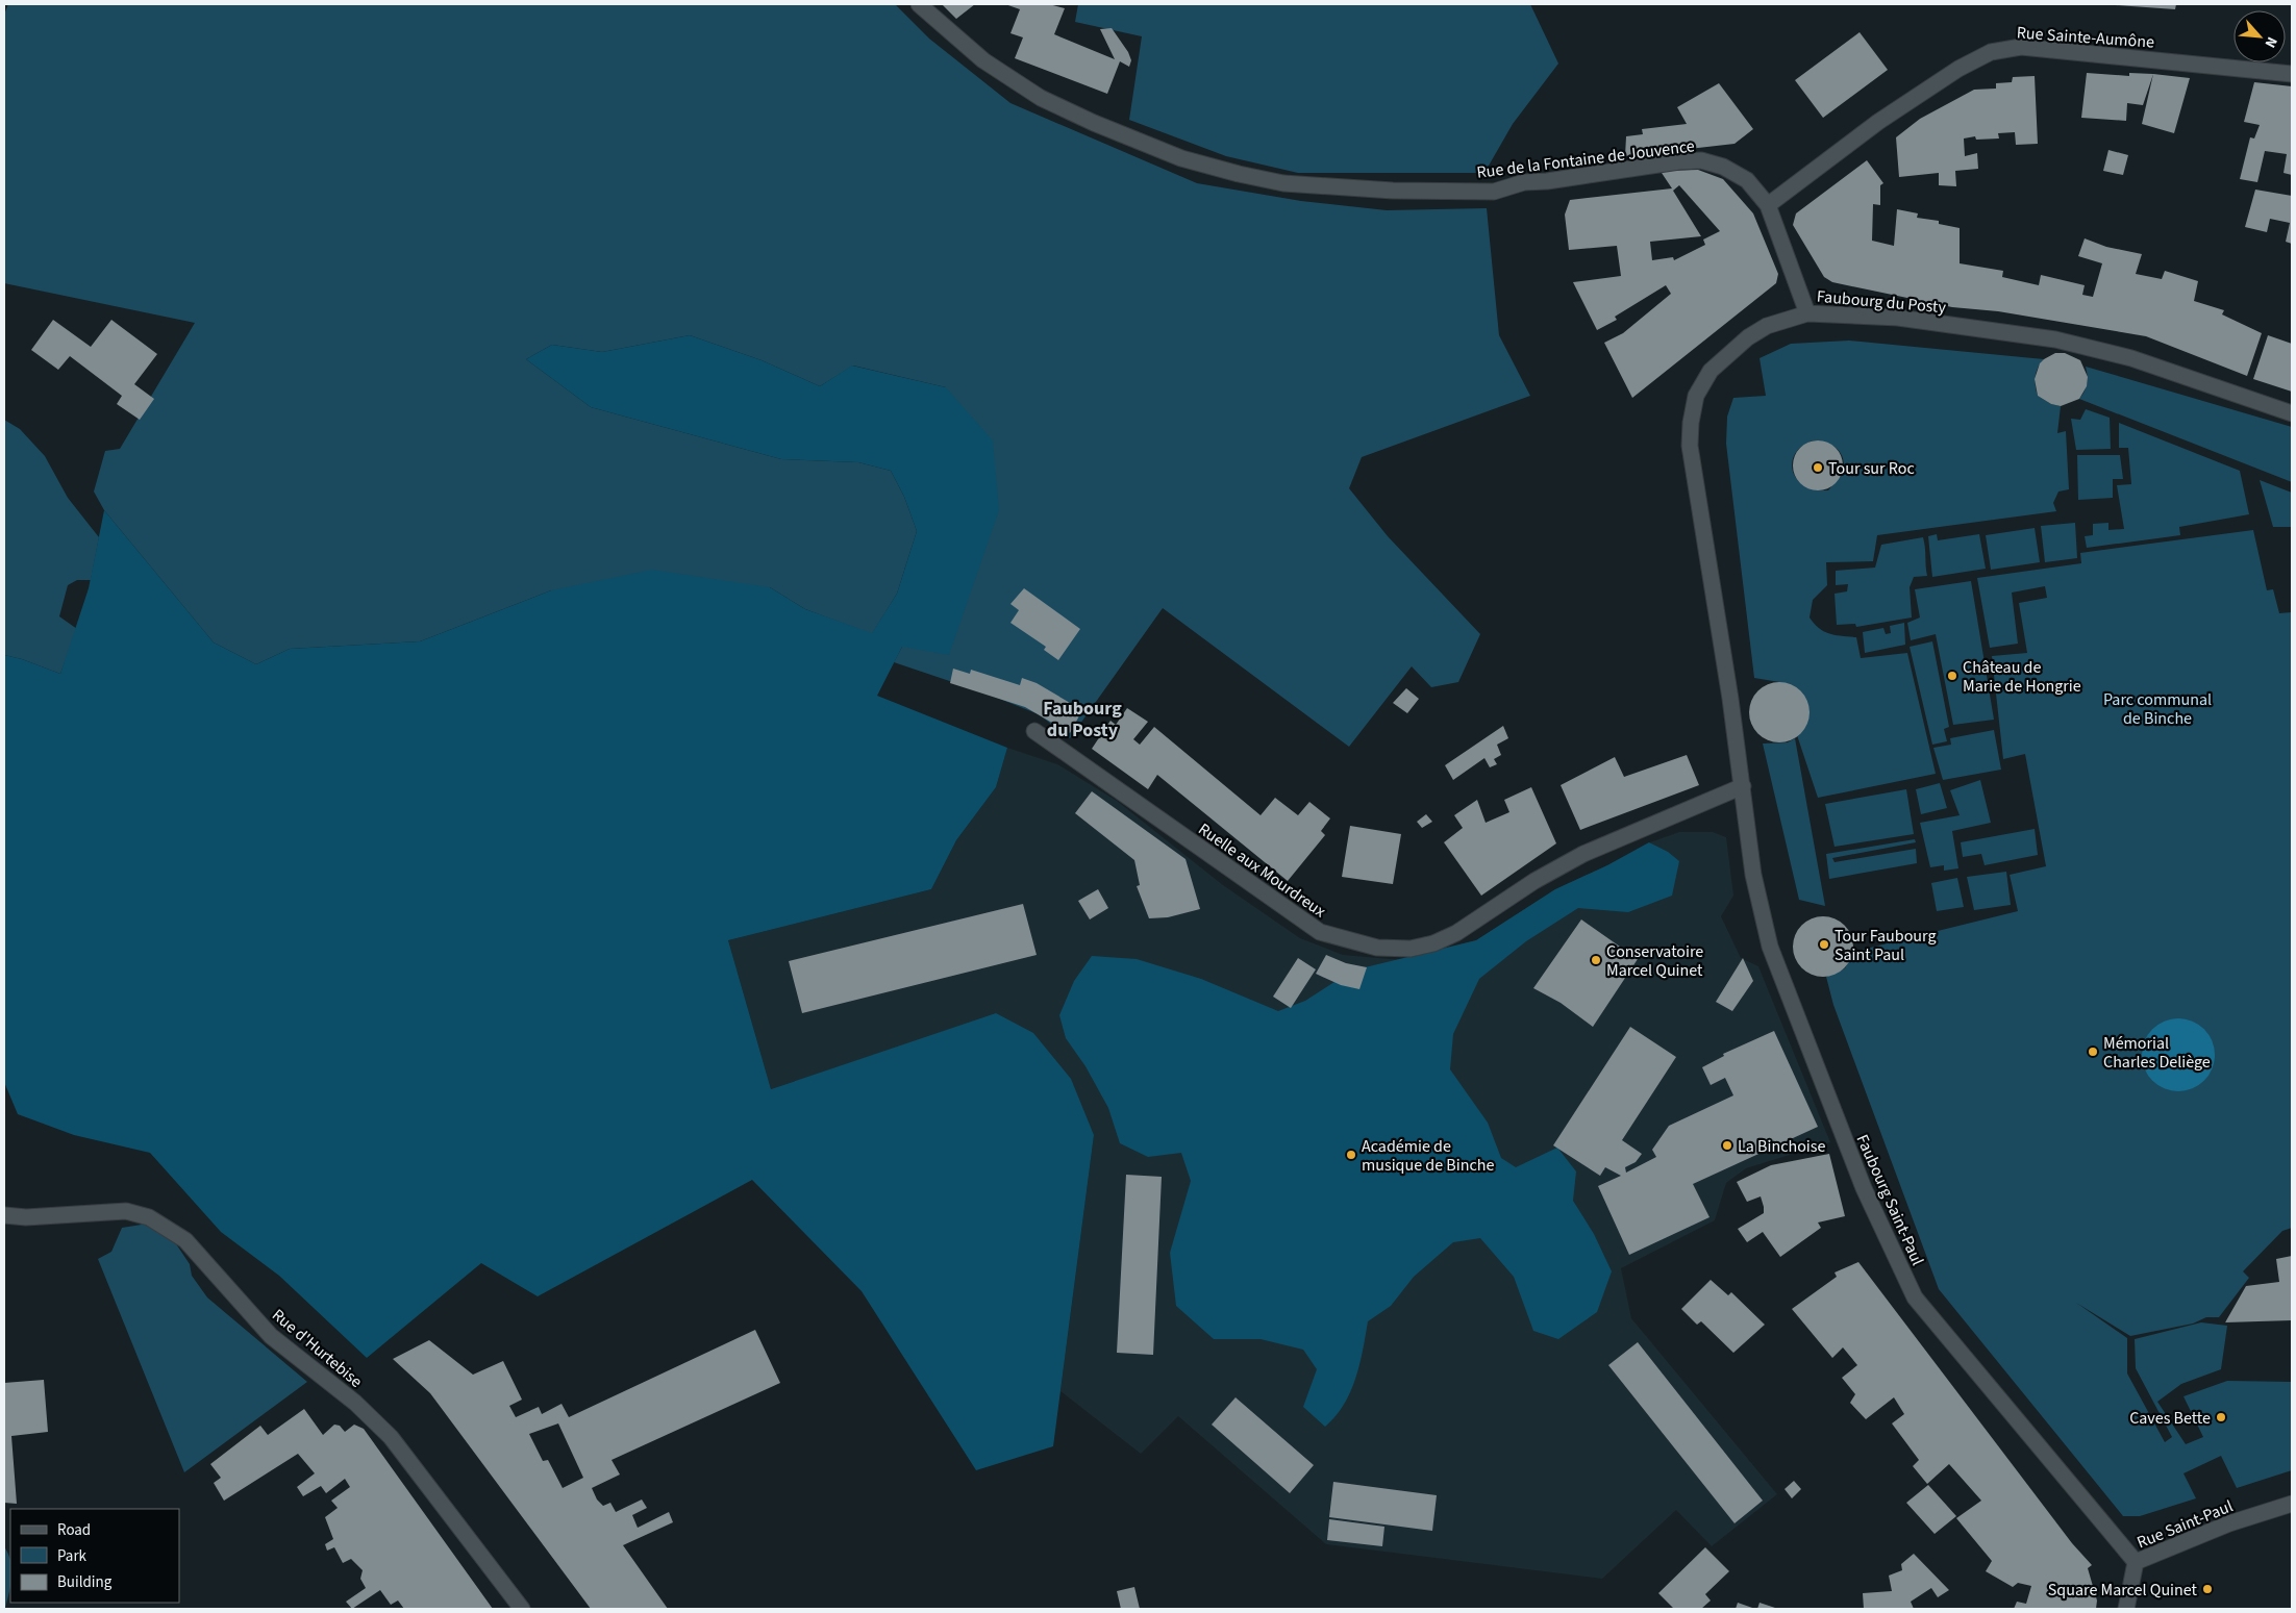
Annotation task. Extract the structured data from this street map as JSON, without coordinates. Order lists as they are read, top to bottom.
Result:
{
  "streets": {
    "street": [
      "Rue Sainte-Aumône",
      "Rue de la Fontaine de Jouvence",
      "Faubourg du Posty",
      "Ruelle aux Mourdreux",
      "Faubourg Saint-Paul",
      "Rue d'Hurtebise",
      "Rue Saint-Paul"
    ]
  },
  "crossings": [
    ["Rue Sainte-Aumône", "Rue de la Fontaine de Jouvence"],
    ["Rue de la Fontaine de Jouvence", "Faubourg du Posty"],
    ["Faubourg du Posty", "Ruelle aux Mourdreux"],
    ["Faubourg du Posty", "Faubourg Saint-Paul"],
    ["Ruelle aux Mourdreux", "Faubourg Saint-Paul"],
    ["Faubourg Saint-Paul", "Rue Saint-Paul"]
  ],
  "districts": ["Faubourg du Posty"],
  "parks": ["Parc communal de Binche"],
  "places": [
    "Tour sur Roc",
    "Château de Marie de Hongrie",
    "Tour Faubourg Saint Paul",
    "Conservatoire Marcel Quinet",
    "Mémorial Charles Deliège",
    "La Binchoise",
    "Académie de musique de Binche",
    "Caves Bette",
    "Square Marcel Quinet"
  ],
  "legend": ["Road", "Park", "Building"],
  "north": "bottom right"
}
